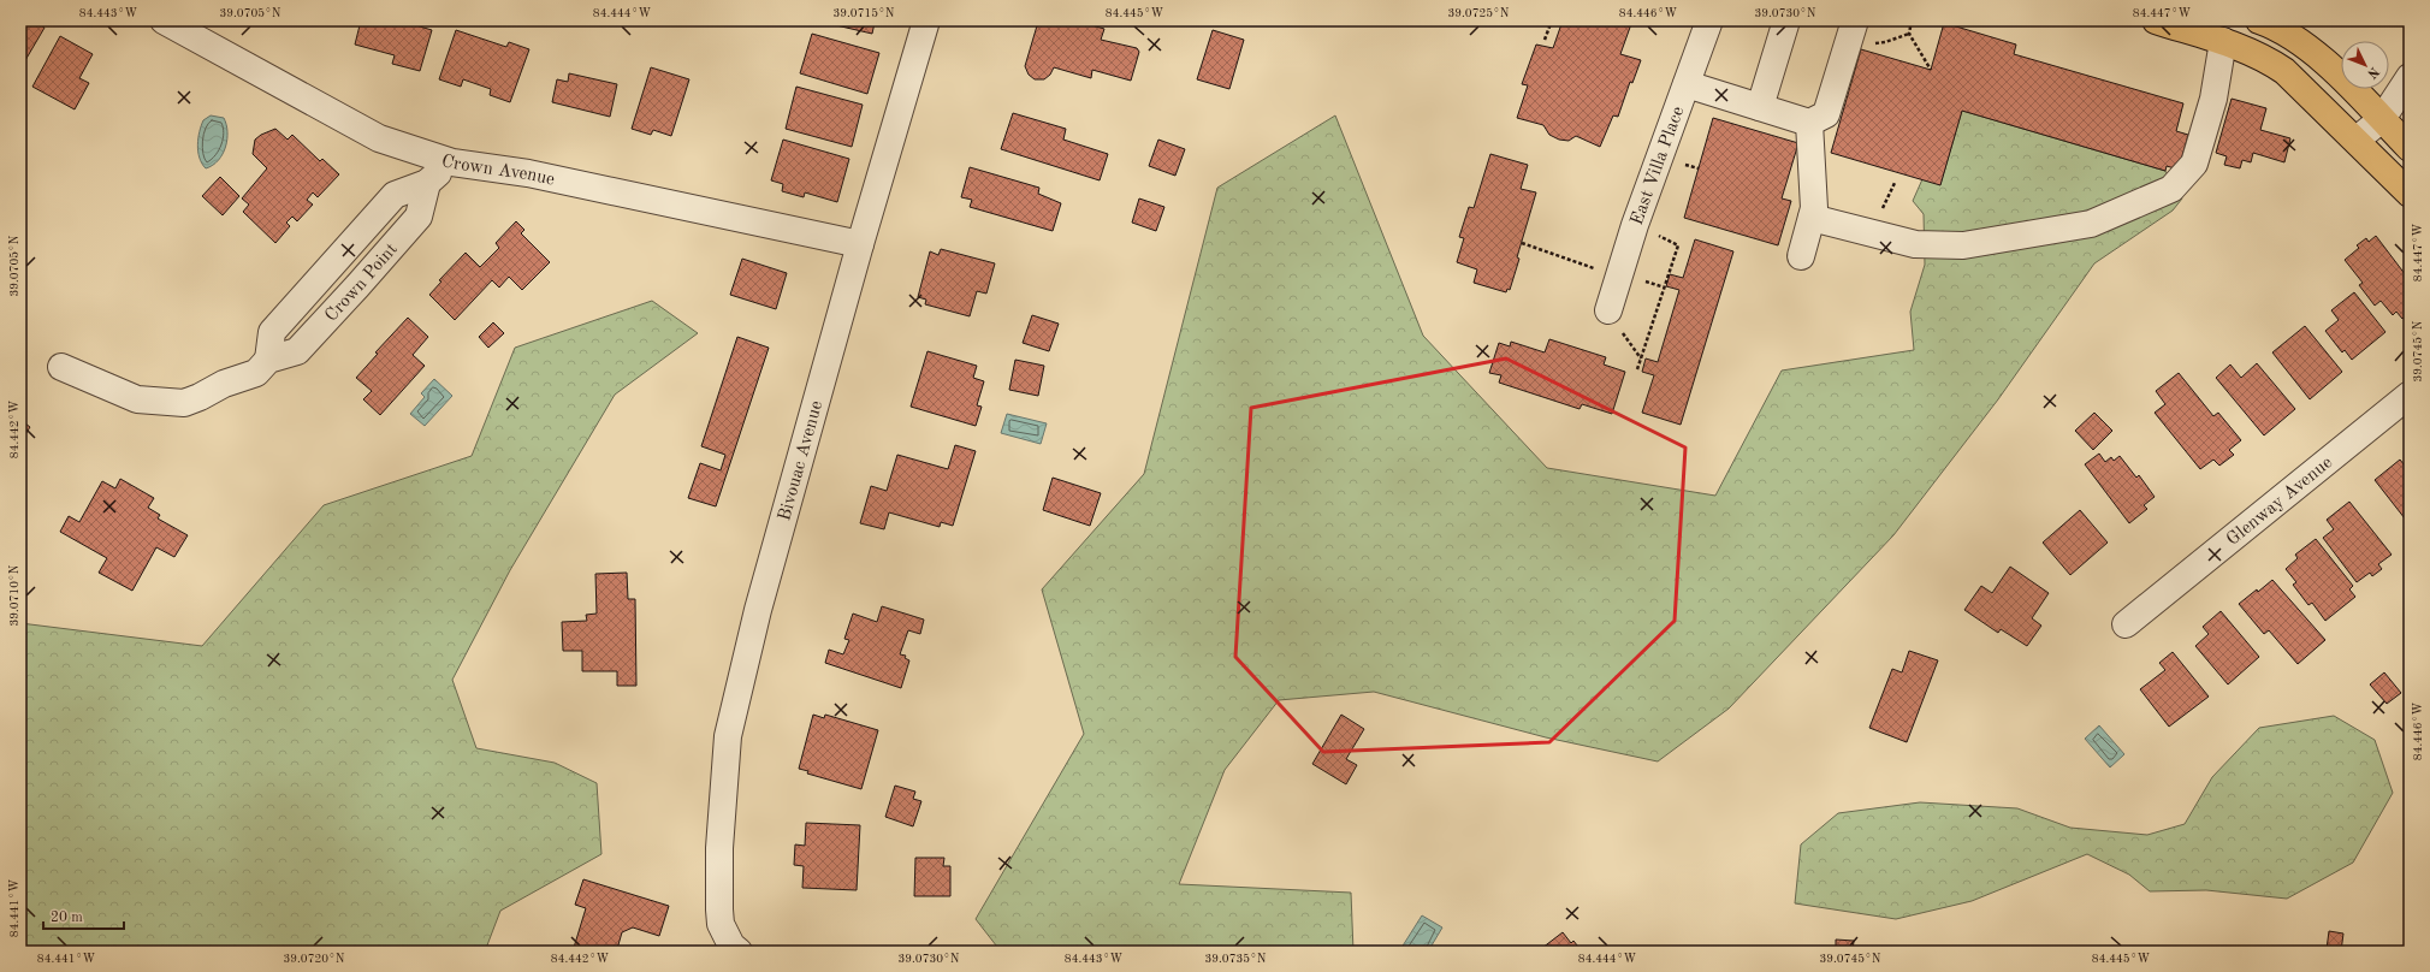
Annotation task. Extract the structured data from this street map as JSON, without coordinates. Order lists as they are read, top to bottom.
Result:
{
  "streets": {
    "street": [
      "East Villa Place",
      "Crown Avenue",
      "Crown Point",
      "Bivouac Avenue",
      "Glenway Avenue"
    ]
  },
  "crossings": [
    ["Crown Avenue", "Crown Point"],
    ["Crown Avenue", "Bivouac Avenue"]
  ],
  "scale_bar": "20 m",
  "north": "bottom right",
  "coordinates": [
    "84.443°W",
    "39.0705°N",
    "84.444°W",
    "39.0715°N",
    "84.445°W",
    "39.0725°N",
    "84.446°W",
    "39.0730°N",
    "84.447°W",
    "39.0745°N",
    "84.442°W",
    "39.0710°N",
    "84.441°W",
    "39.0720°N",
    "39.0735°N"
  ]
}
